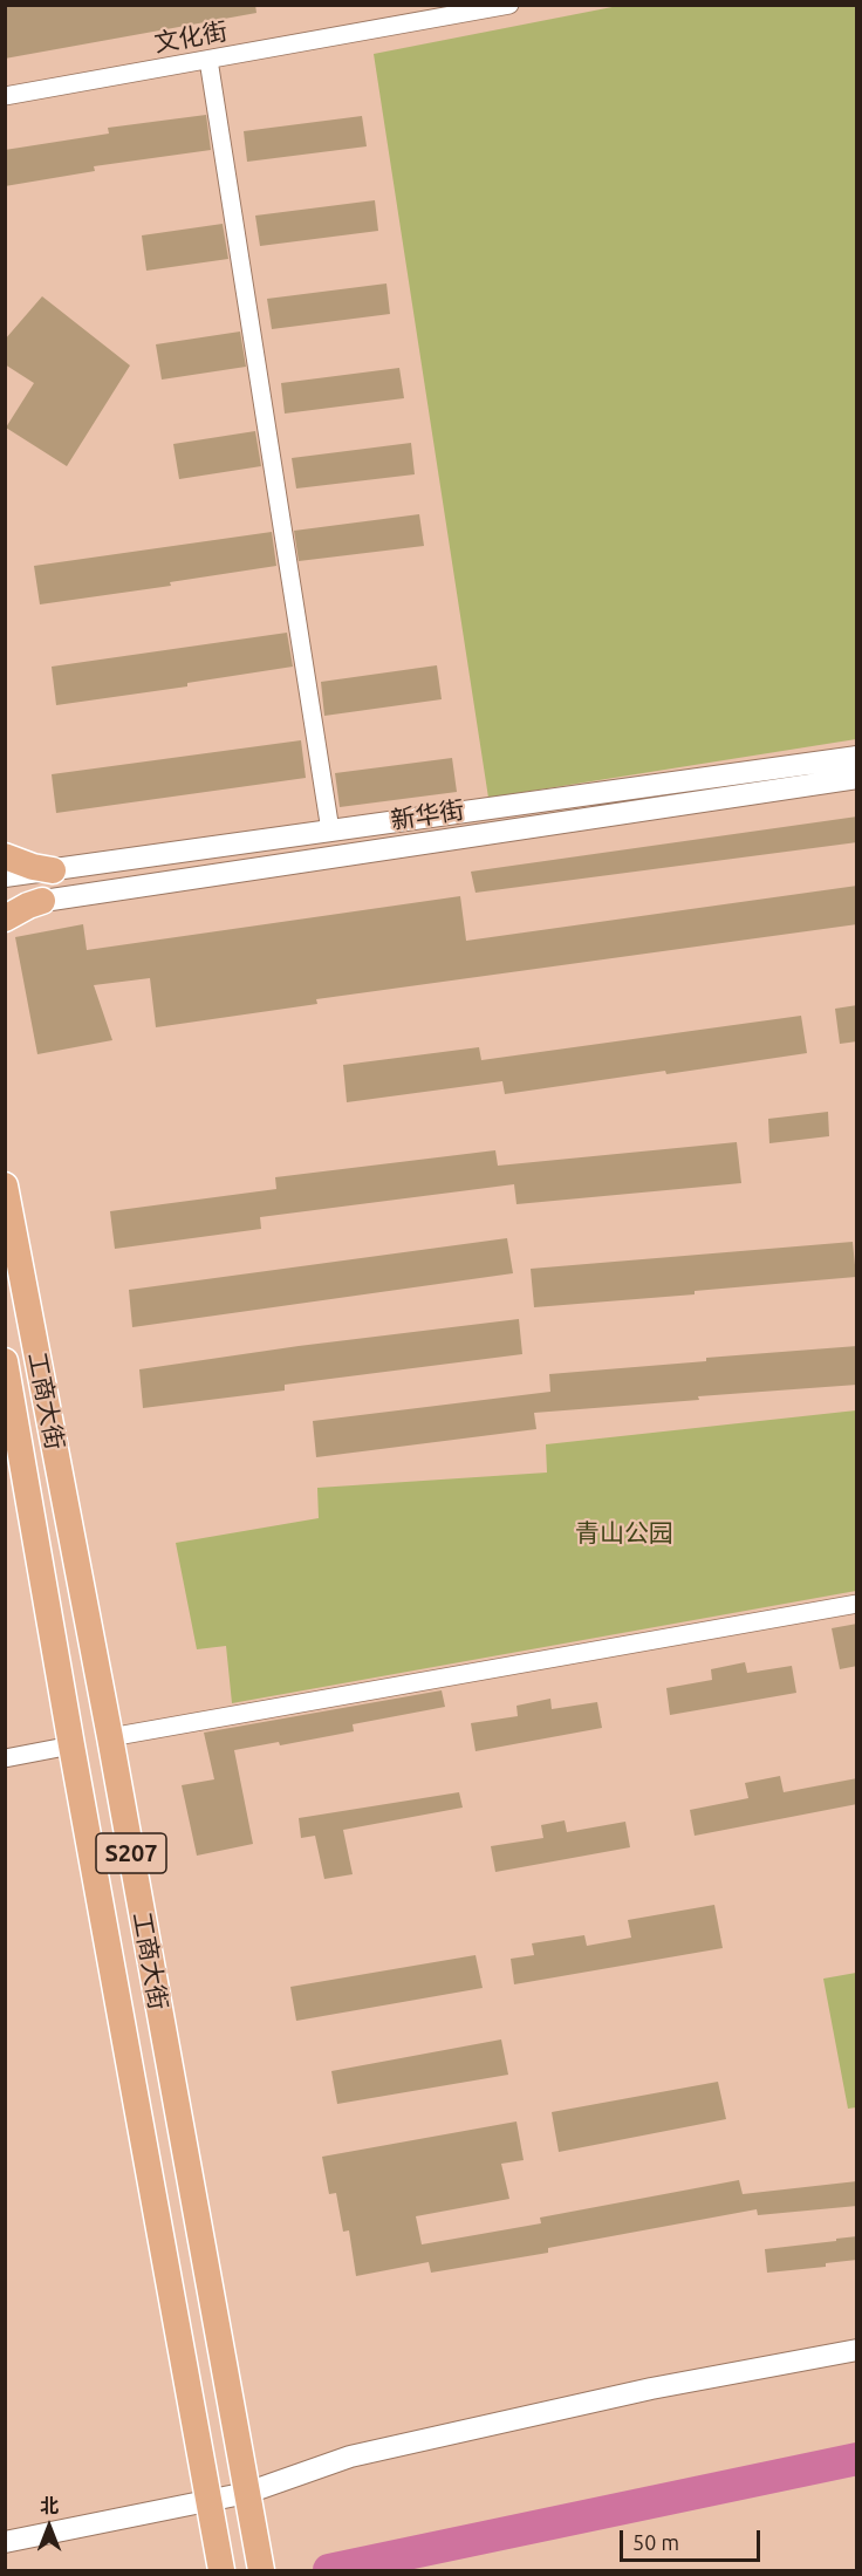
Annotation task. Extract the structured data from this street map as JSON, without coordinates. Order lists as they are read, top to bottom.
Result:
{
  "streets": {
    "main road": ["工商大街", "S207"],
    "street": ["文化街", "新华街"]
  },
  "parks": ["青山公园"],
  "scale_bar": "50 m",
  "north": "top"
}
